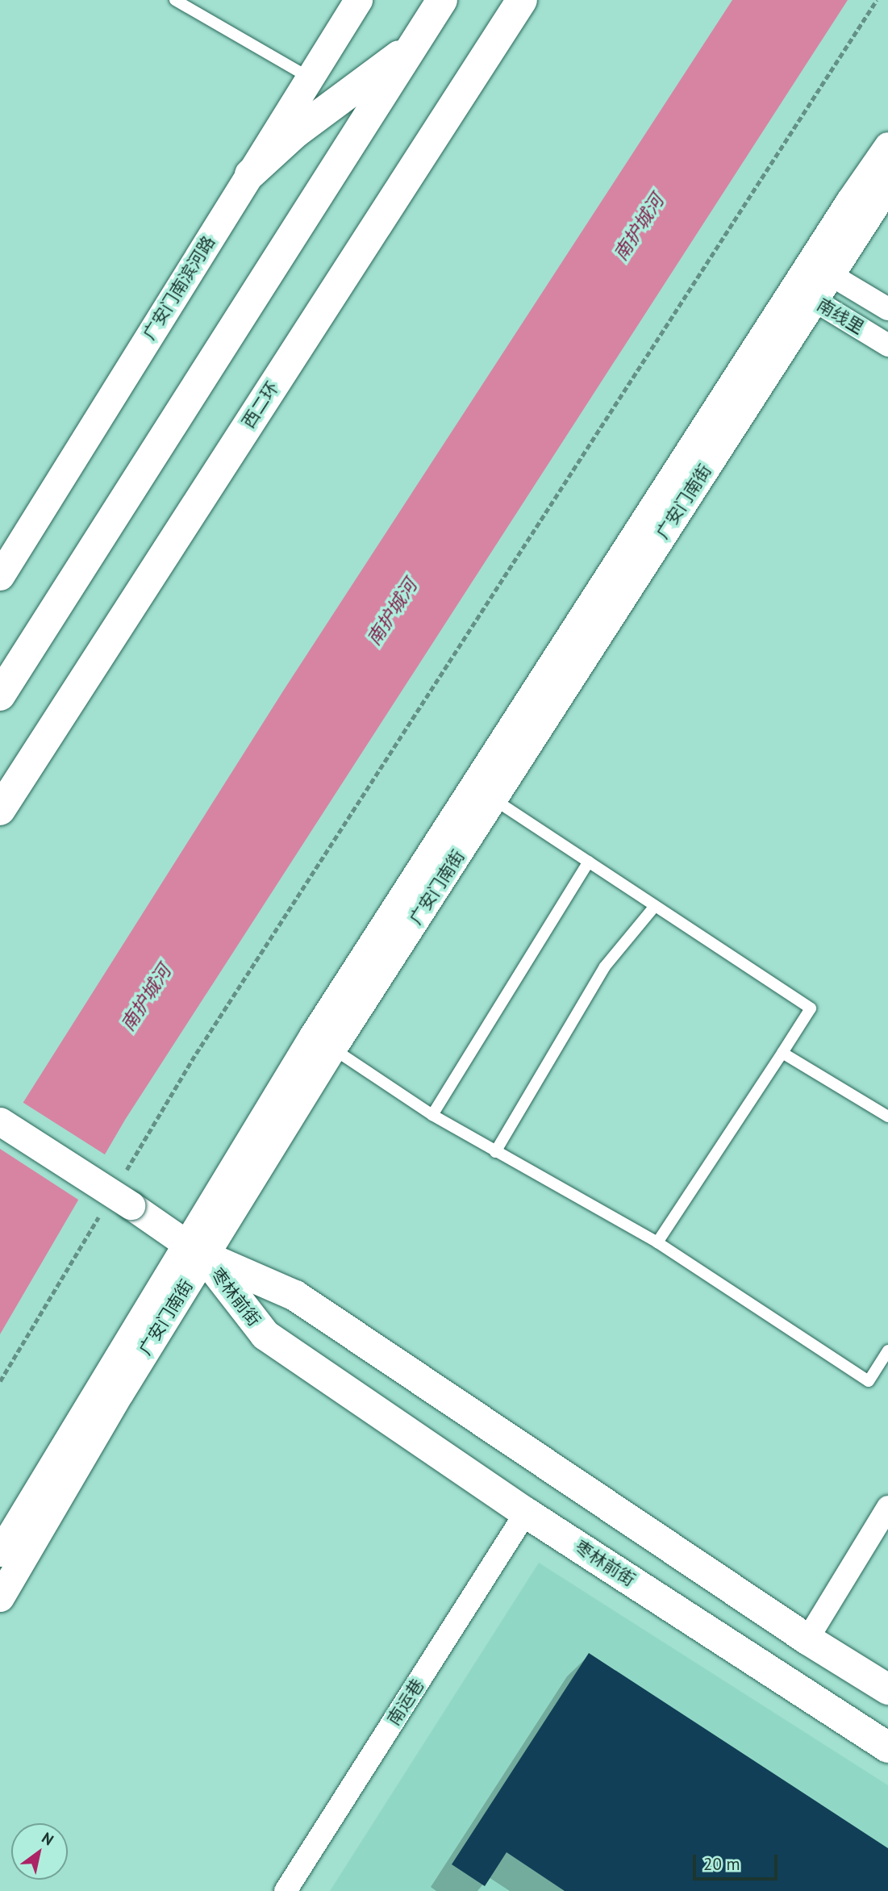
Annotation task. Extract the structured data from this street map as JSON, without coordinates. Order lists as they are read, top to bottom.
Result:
{
  "streets": {
    "main road": ["西二环", "枣林前街"],
    "street": [
      "广安门南滨河路",
      "南线里",
      "广安门南街",
      "南运巷"
    ]
  },
  "crossings": [
    ["南线里", "广安门南街"],
    ["广安门南街", "枣林前街"],
    ["枣林前街", "南运巷"]
  ],
  "water": ["南护城河"],
  "scale_bar": "20 m",
  "north": "top right"
}
